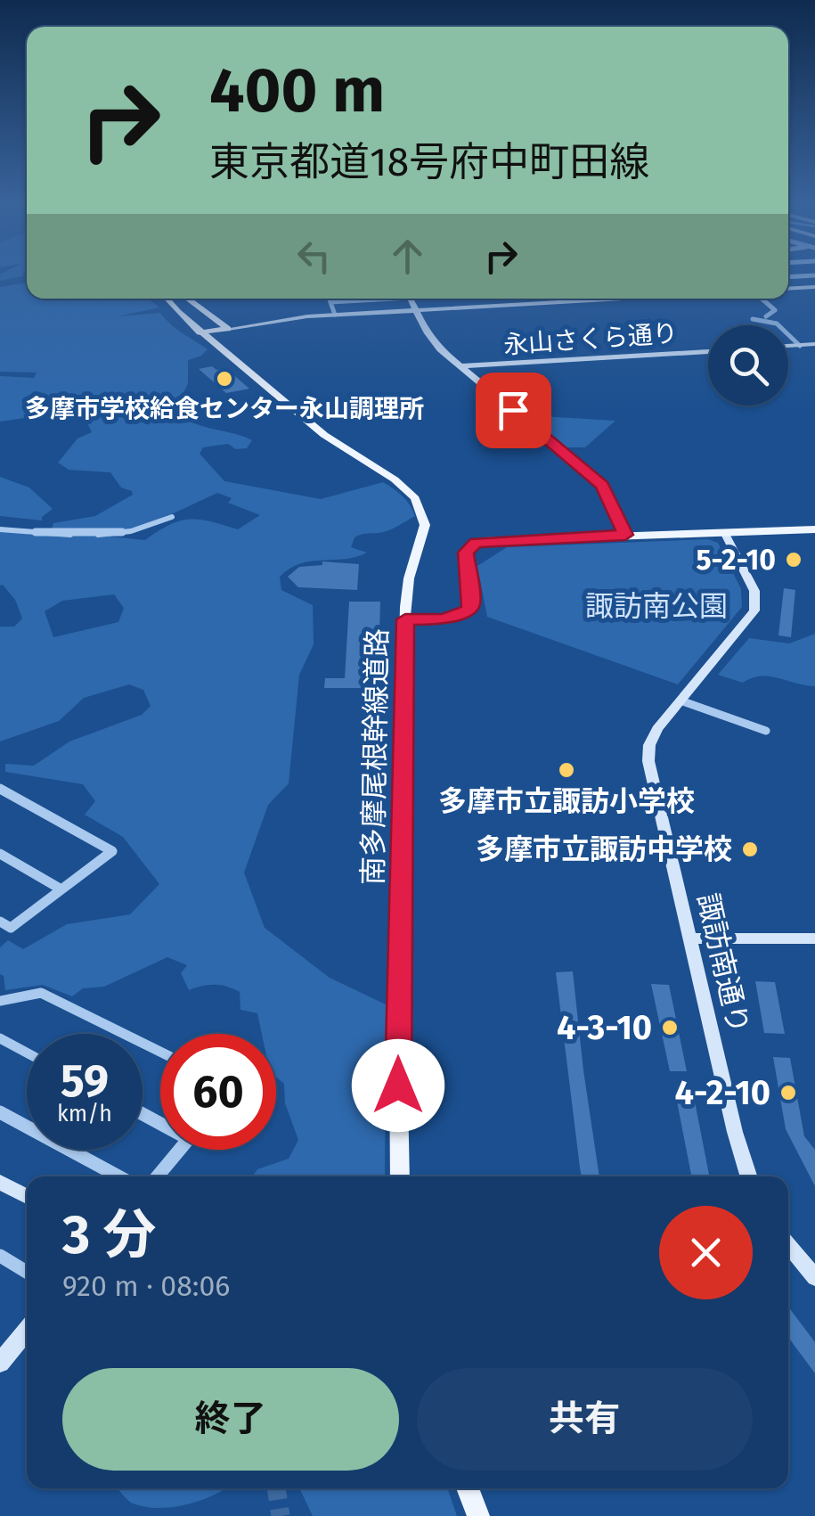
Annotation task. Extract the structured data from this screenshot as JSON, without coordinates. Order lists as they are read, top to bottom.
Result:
{
  "streets": {
    "main road": ["南多摩尾根幹線道路"],
    "street": ["永山さくら通り", "諏訪南通り"]
  },
  "parks": ["諏訪南公園"],
  "places": [
    "多摩市学校給食センター永山調理所",
    "5-2-10",
    "多摩市立諏訪小学校",
    "多摩市立諏訪中学校",
    "4-3-10",
    "4-2-10"
  ],
  "page": {
    "turn": ["400 m", "東京都道18号府中町田線"],
    "speed": "59 km/h",
    "limit": "60",
    "heading": ["3 分", "920 m · 08:06"],
    "buttons": ["終了", "共有"]
  }
}
